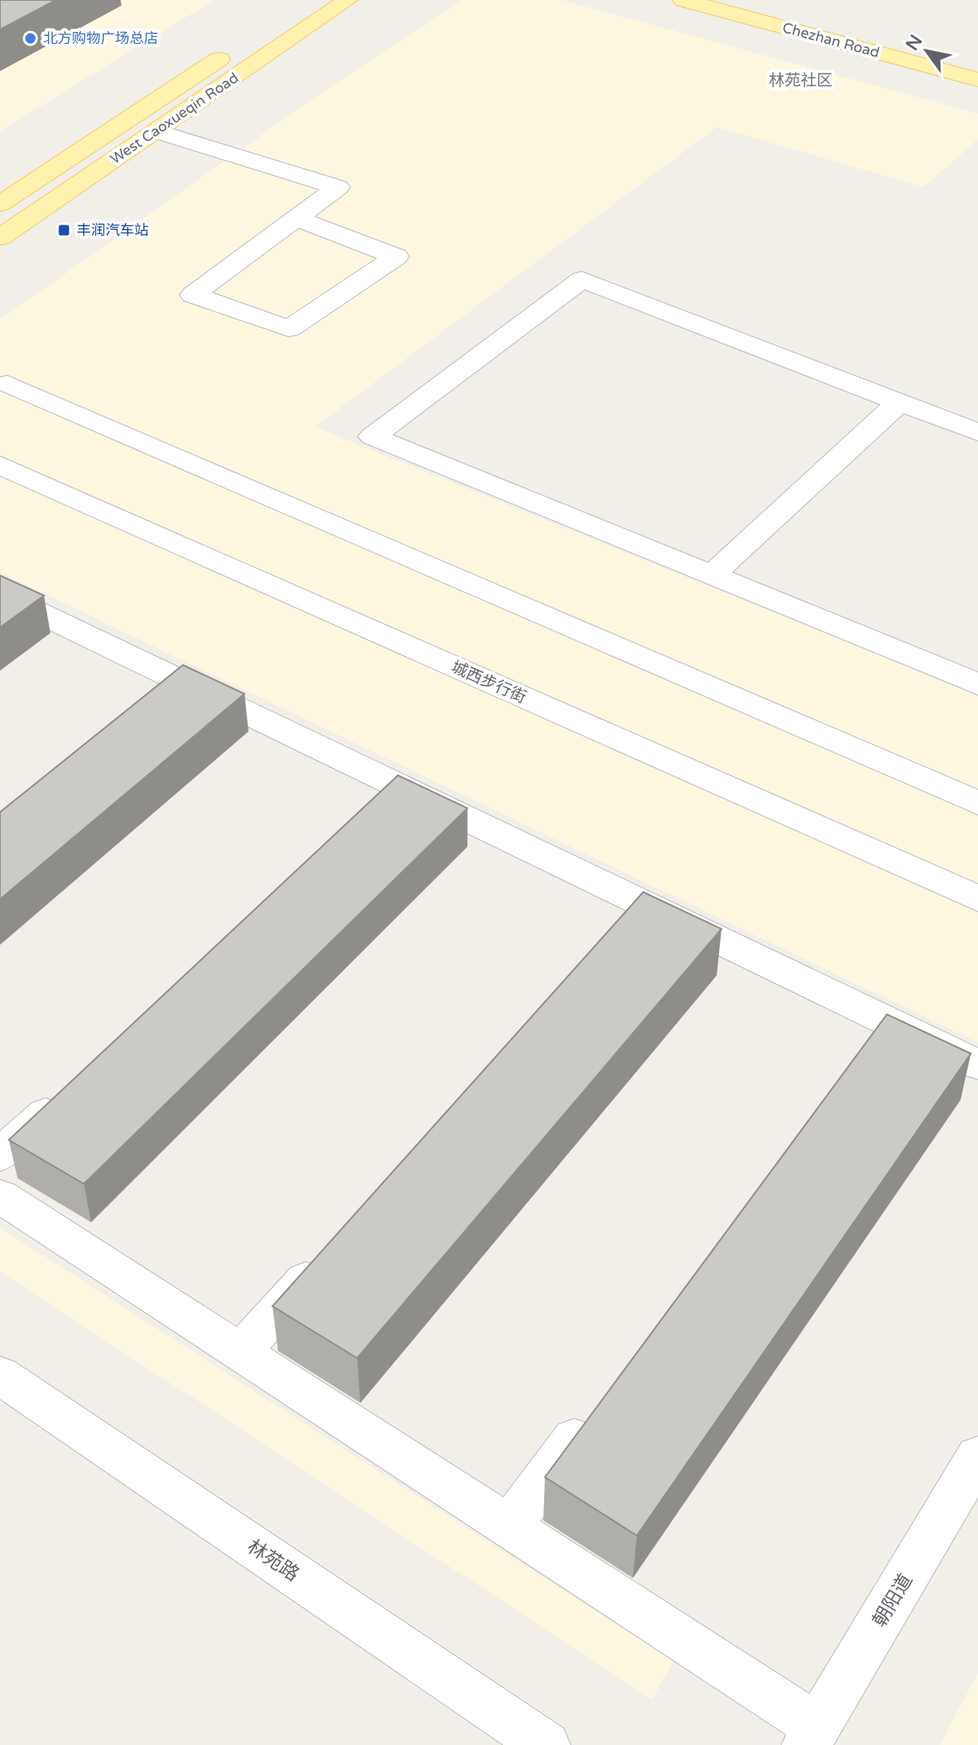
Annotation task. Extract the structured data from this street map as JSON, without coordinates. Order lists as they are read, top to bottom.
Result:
{
  "streets": {
    "main road": ["Chezhan Road", "West Caoxueqin Road"],
    "street": ["城西步行街", "林苑路", "朝阳道"]
  },
  "districts": ["林苑社区"],
  "places": {
    "other": ["北方购物广场总店"],
    "transit": ["丰润汽车站"]
  },
  "north": "top left"
}
